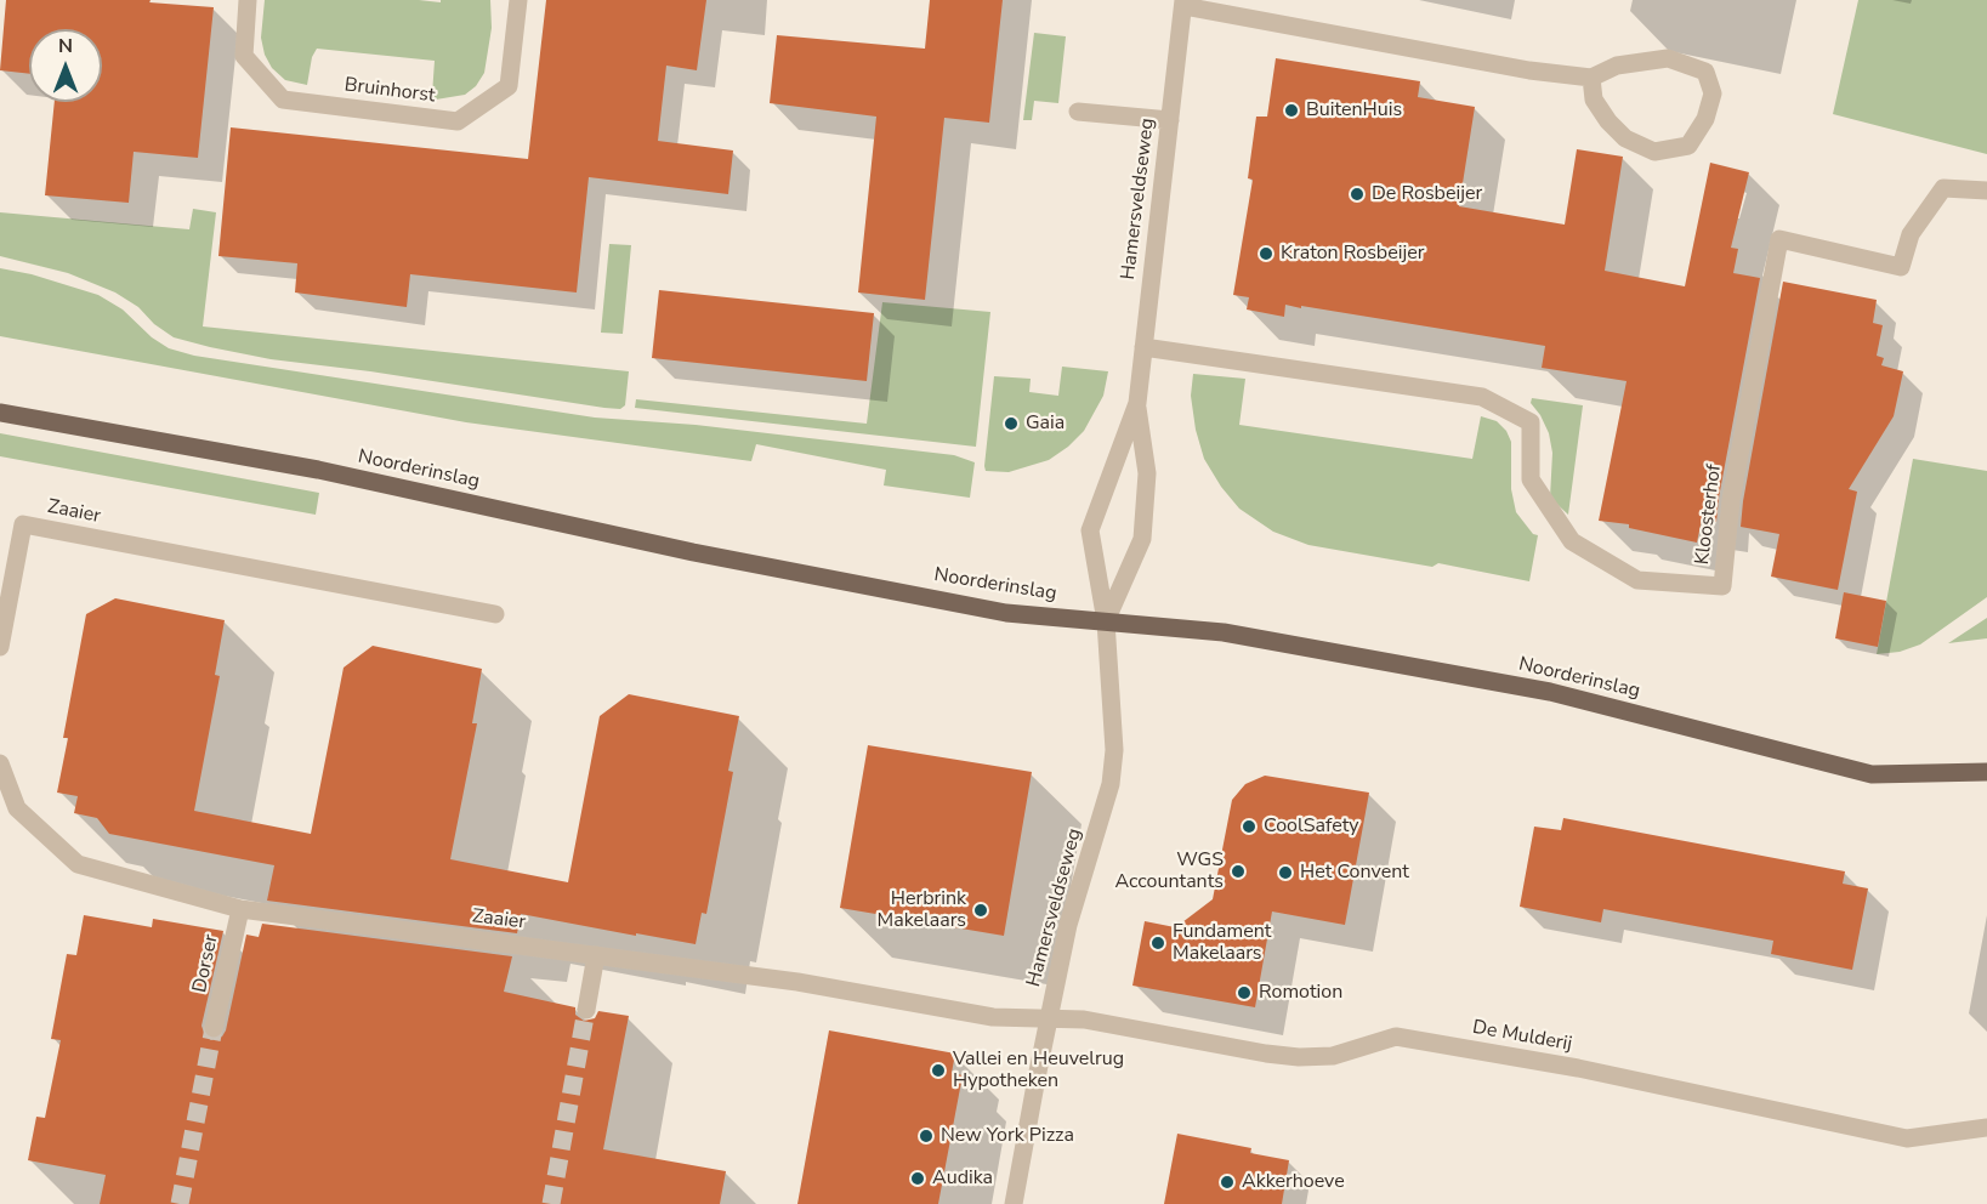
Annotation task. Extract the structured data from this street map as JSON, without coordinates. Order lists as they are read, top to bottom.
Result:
{
  "streets": {
    "main road": ["Noorderinslag"],
    "street": [
      "Bruinhorst",
      "Hamersveldseweg",
      "Zaaier",
      "Kloosterhof",
      "Dorser",
      "De Mulderij"
    ]
  },
  "crossings": [
    ["Hamersveldseweg", "Noorderinslag"],
    ["Hamersveldseweg", "Zaaier"],
    ["Hamersveldseweg", "Kloosterhof"],
    ["Hamersveldseweg", "De Mulderij"],
    ["Zaaier", "Dorser"],
    ["Zaaier", "De Mulderij"]
  ],
  "places": [
    "BuitenHuis",
    "De Rosbeijer",
    "Kraton Rosbeijer",
    "Gaia",
    "CoolSafety",
    "WGS Accountants",
    "Het Convent",
    "Herbrink Makelaars",
    "Fundament Makelaars",
    "Romotion",
    "Vallei en Heuvelrug Hypotheken",
    "New York Pizza",
    "Audika",
    "Akkerhoeve"
  ],
  "north": "top"
}
